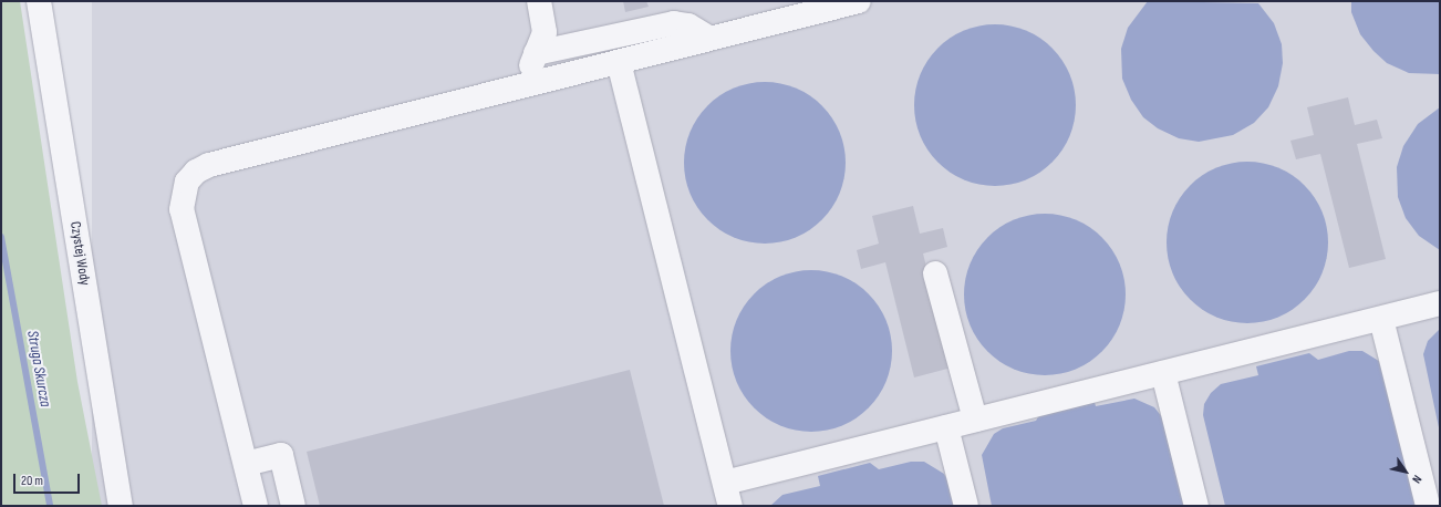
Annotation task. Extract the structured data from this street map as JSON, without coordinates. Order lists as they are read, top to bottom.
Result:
{
  "streets": {
    "street": ["Czystej Wody"]
  },
  "water": ["Struga Skurcza"],
  "scale_bar": "20 m",
  "north": "bottom right"
}
